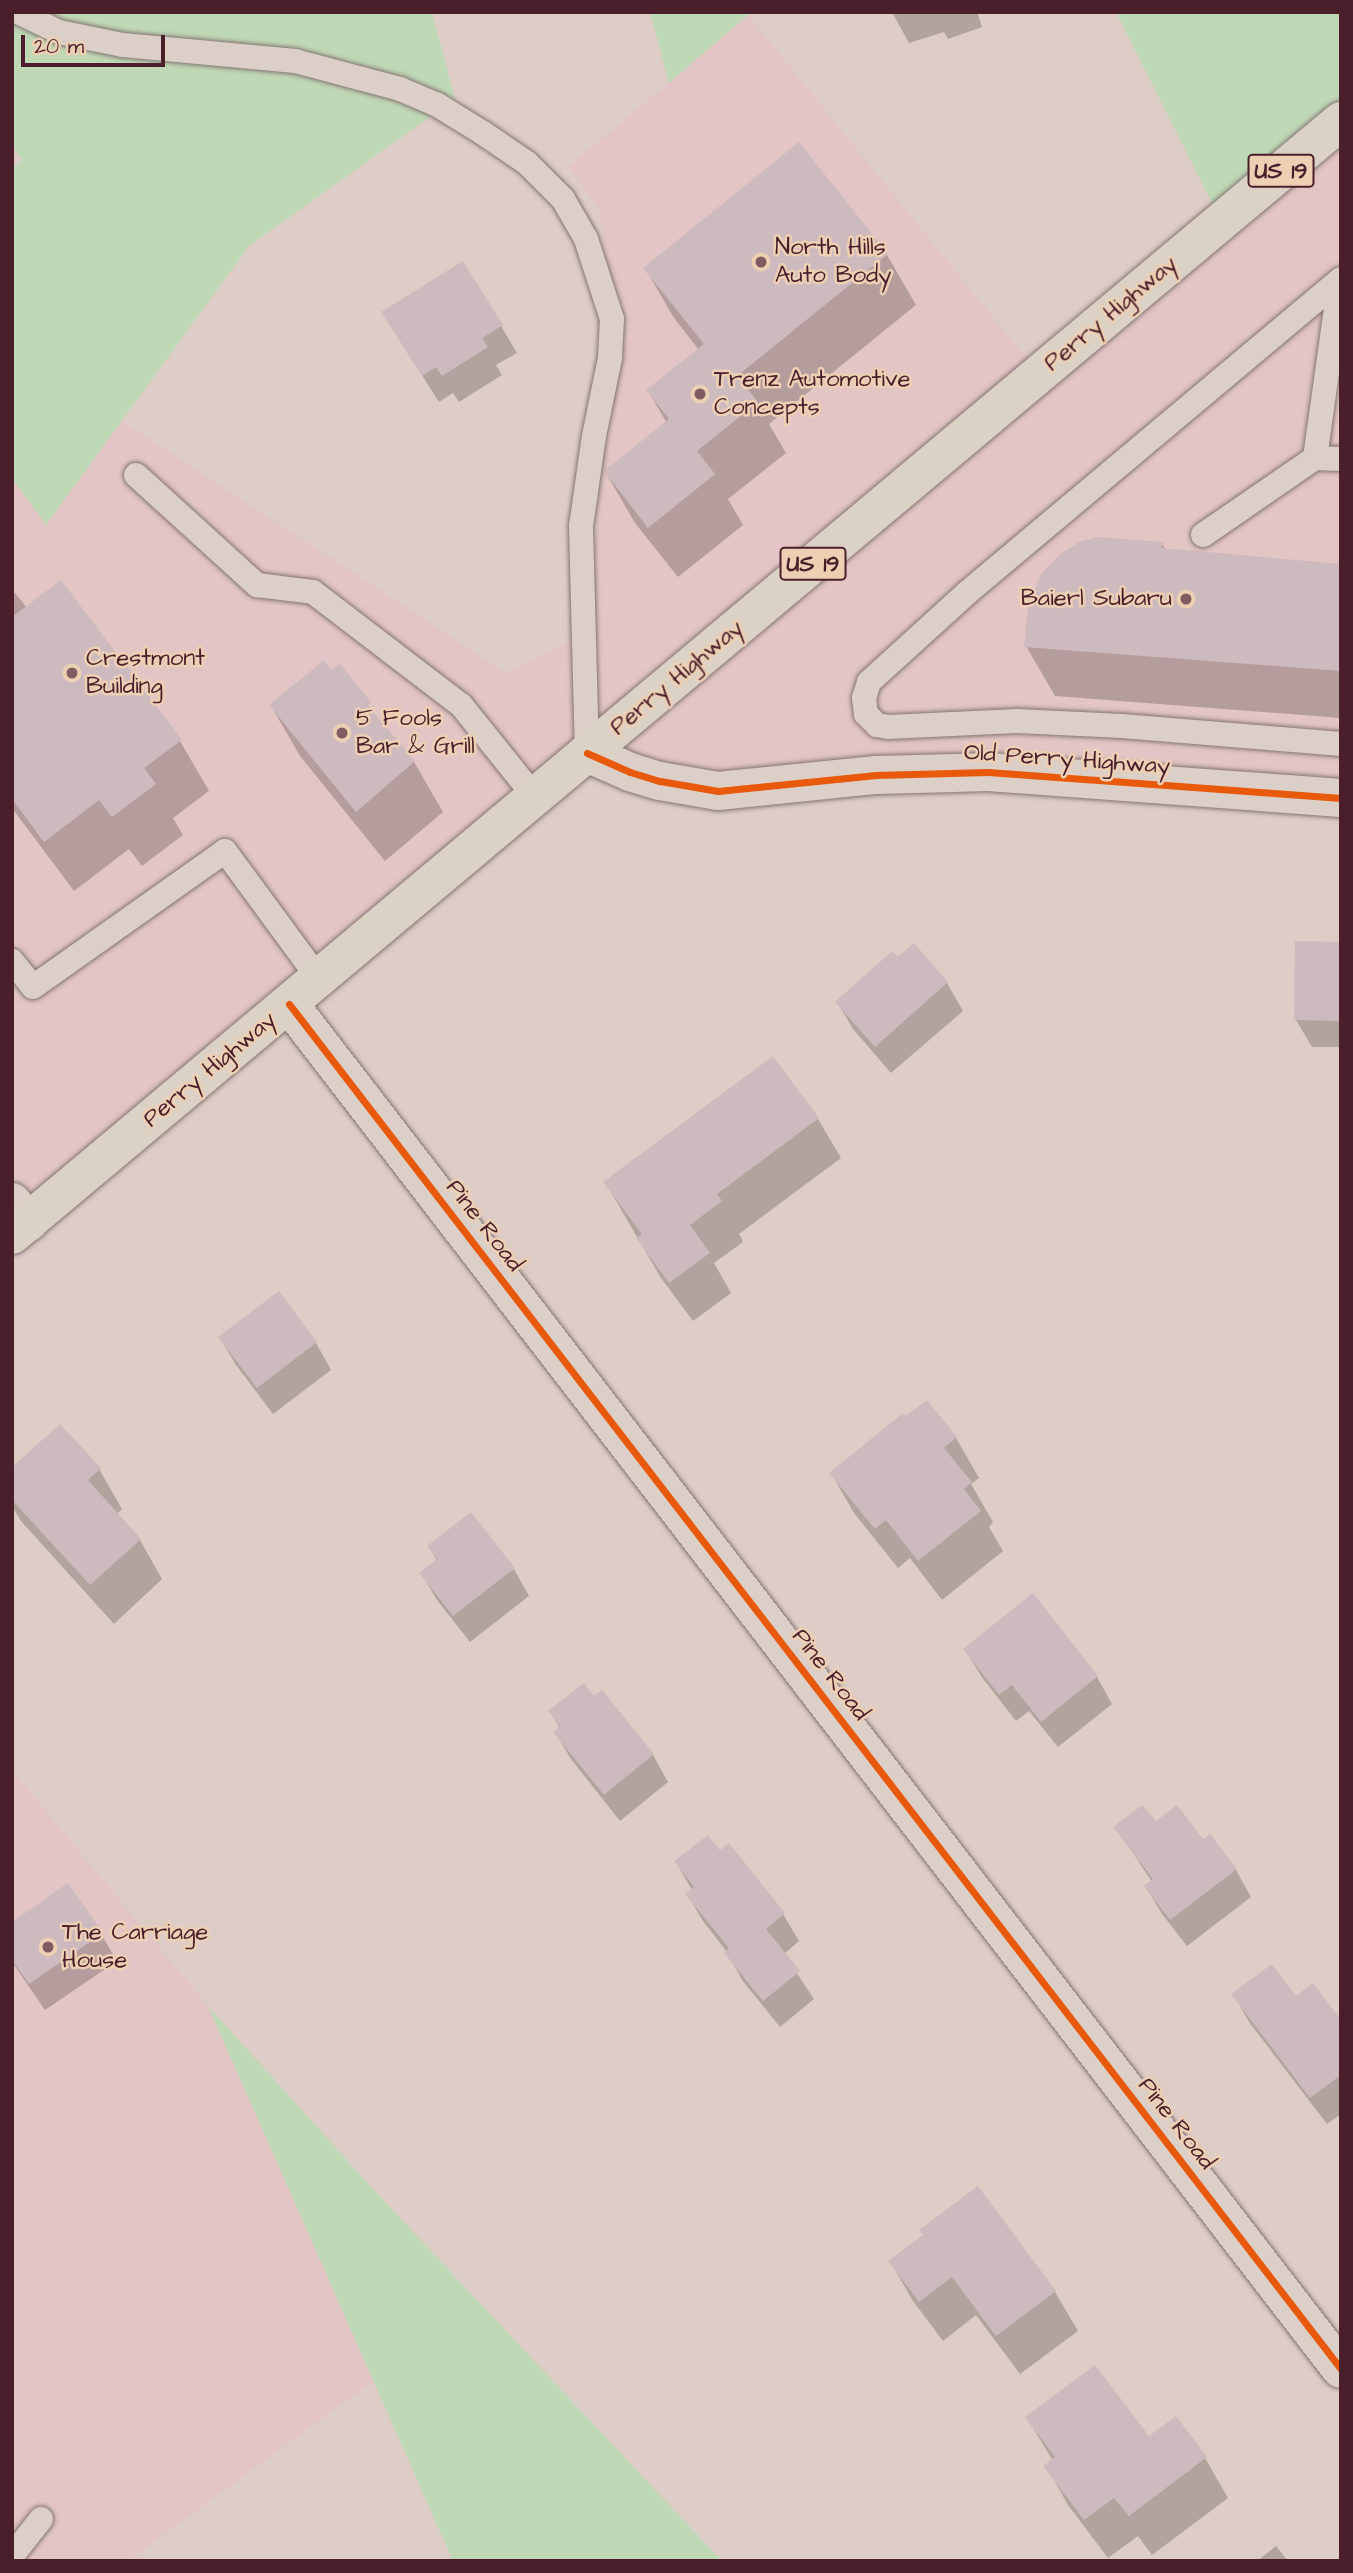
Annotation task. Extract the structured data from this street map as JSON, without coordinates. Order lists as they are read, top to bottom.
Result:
{
  "streets": {
    "main road": ["US 19", "Perry Highway"],
    "street": ["Old Perry Highway", "Pine Road"]
  },
  "crossings": [
    ["Perry Highway", "Old Perry Highway"],
    ["Perry Highway", "Pine Road"]
  ],
  "places": [
    "North Hills Auto Body",
    "Trenz Automotive Concepts",
    "Baierl Subaru",
    "Crestmont Building",
    "5 Fools Bar & Grill",
    "The Carriage House"
  ],
  "scale_bar": "20 m"
}
